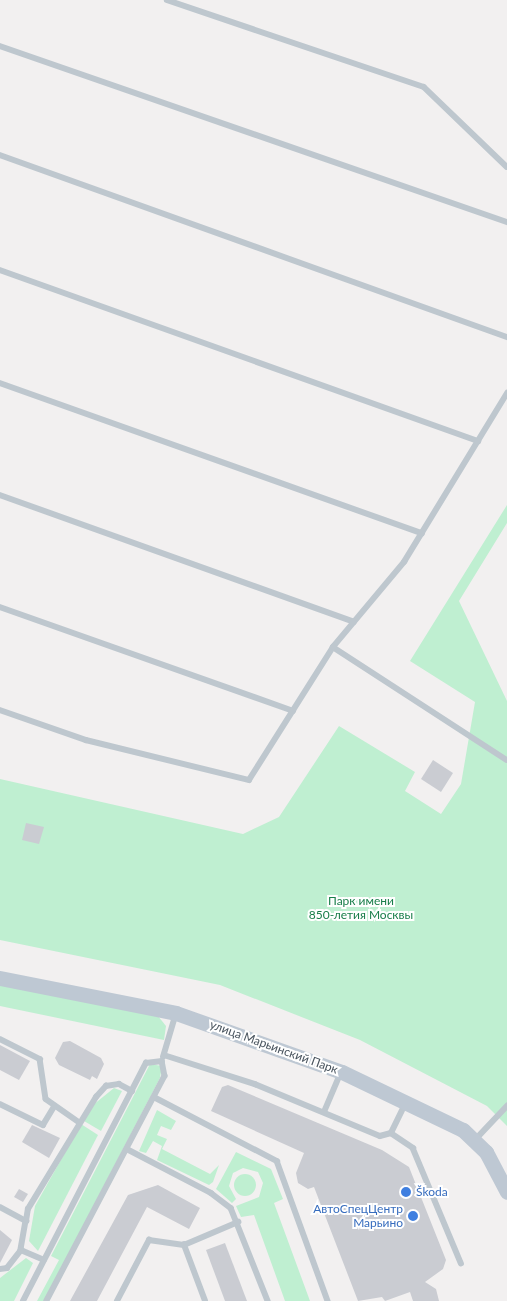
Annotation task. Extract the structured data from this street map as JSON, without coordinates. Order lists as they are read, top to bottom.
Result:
{
  "streets": {
    "main road": ["улица Марьинский Парк"]
  },
  "parks": ["Парк имени 850-летия Москвы"],
  "places": ["Škoda", "АвтоСпецЦентр Марьино"]
}
